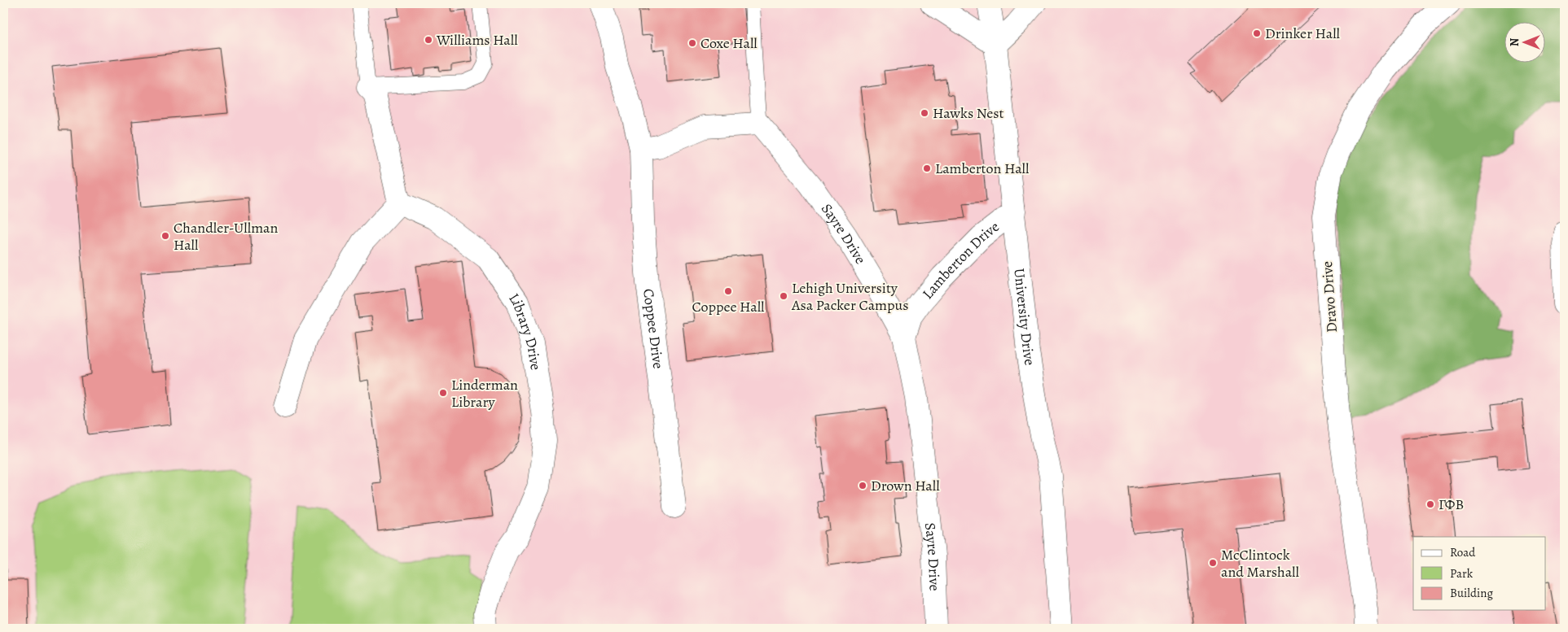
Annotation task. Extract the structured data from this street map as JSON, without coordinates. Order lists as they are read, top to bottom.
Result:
{
  "streets": {
    "street": [
      "Sayre Drive",
      "Lamberton Drive",
      "Dravo Drive",
      "University Drive",
      "Coppee Drive",
      "Library Drive"
    ]
  },
  "crossings": [
    ["Sayre Drive", "Lamberton Drive"],
    ["Lamberton Drive", "University Drive"]
  ],
  "places": [
    "Drinker Hall",
    "Williams Hall",
    "Coxe Hall",
    "Hawks Nest",
    "Lamberton Hall",
    "Chandler-Ullman Hall",
    "Coppee Hall",
    "Lehigh University Asa Packer Campus",
    "Linderman Library",
    "Drown Hall",
    "ΓΦΒ",
    "McClintock and Marshall"
  ],
  "legend": ["Road", "Park", "Building"],
  "north": "left"
}
